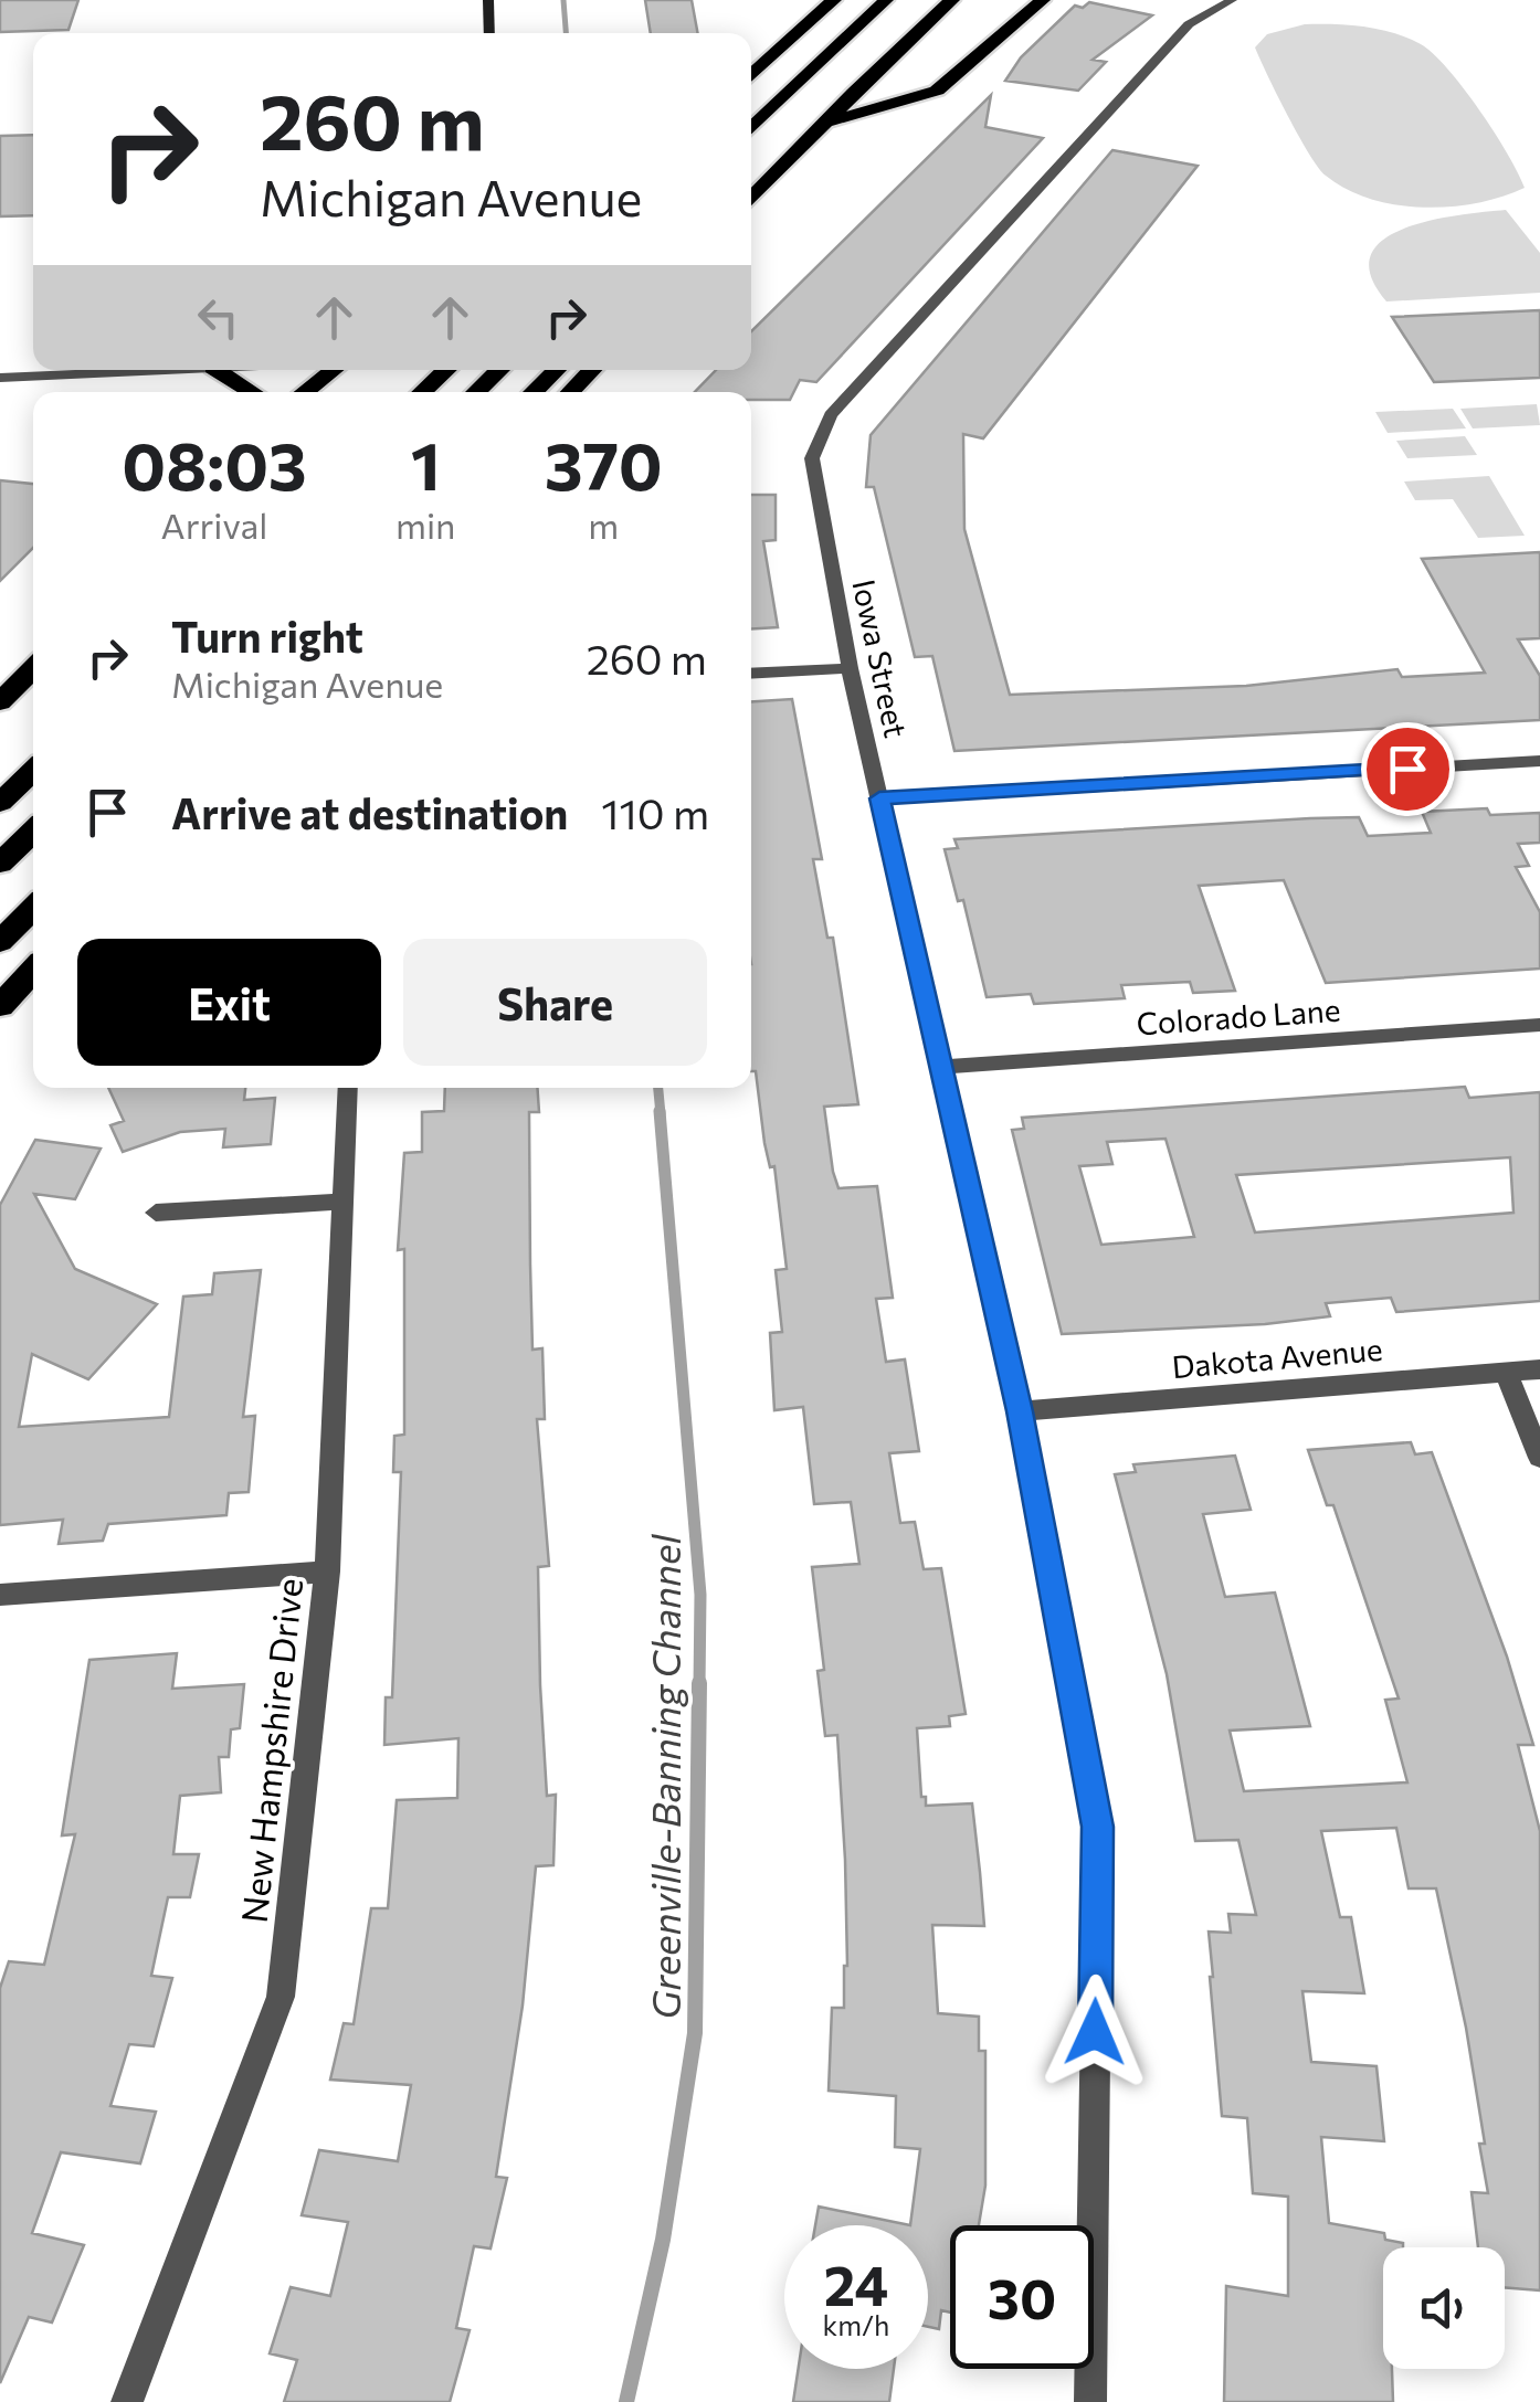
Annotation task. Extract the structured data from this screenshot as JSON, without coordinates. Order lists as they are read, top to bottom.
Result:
{
  "streets": {
    "street": [
      "Iowa Street",
      "Colorado Lane",
      "Dakota Avenue",
      "New Hampshire Drive"
    ]
  },
  "crossings": [
    ["Iowa Street", "Colorado Lane"],
    ["Iowa Street", "Dakota Avenue"]
  ],
  "water": ["Greenville-Banning Channel"],
  "page": {
    "turn": ["260 m", "Michigan Avenue"],
    "eta": [
      "08:03",
      "Arrival",
      "1",
      "min",
      "370",
      "m"
    ],
    "list": [
      {
        "name": "Turn right",
        "note": "Michigan Avenue",
        "value": "260 m"
      },
      {
        "name": "Arrive at destination",
        "value": "110 m"
      }
    ],
    "buttons": ["Exit", "Share"],
    "speed": "24 km/h",
    "limit": "30"
  }
}
